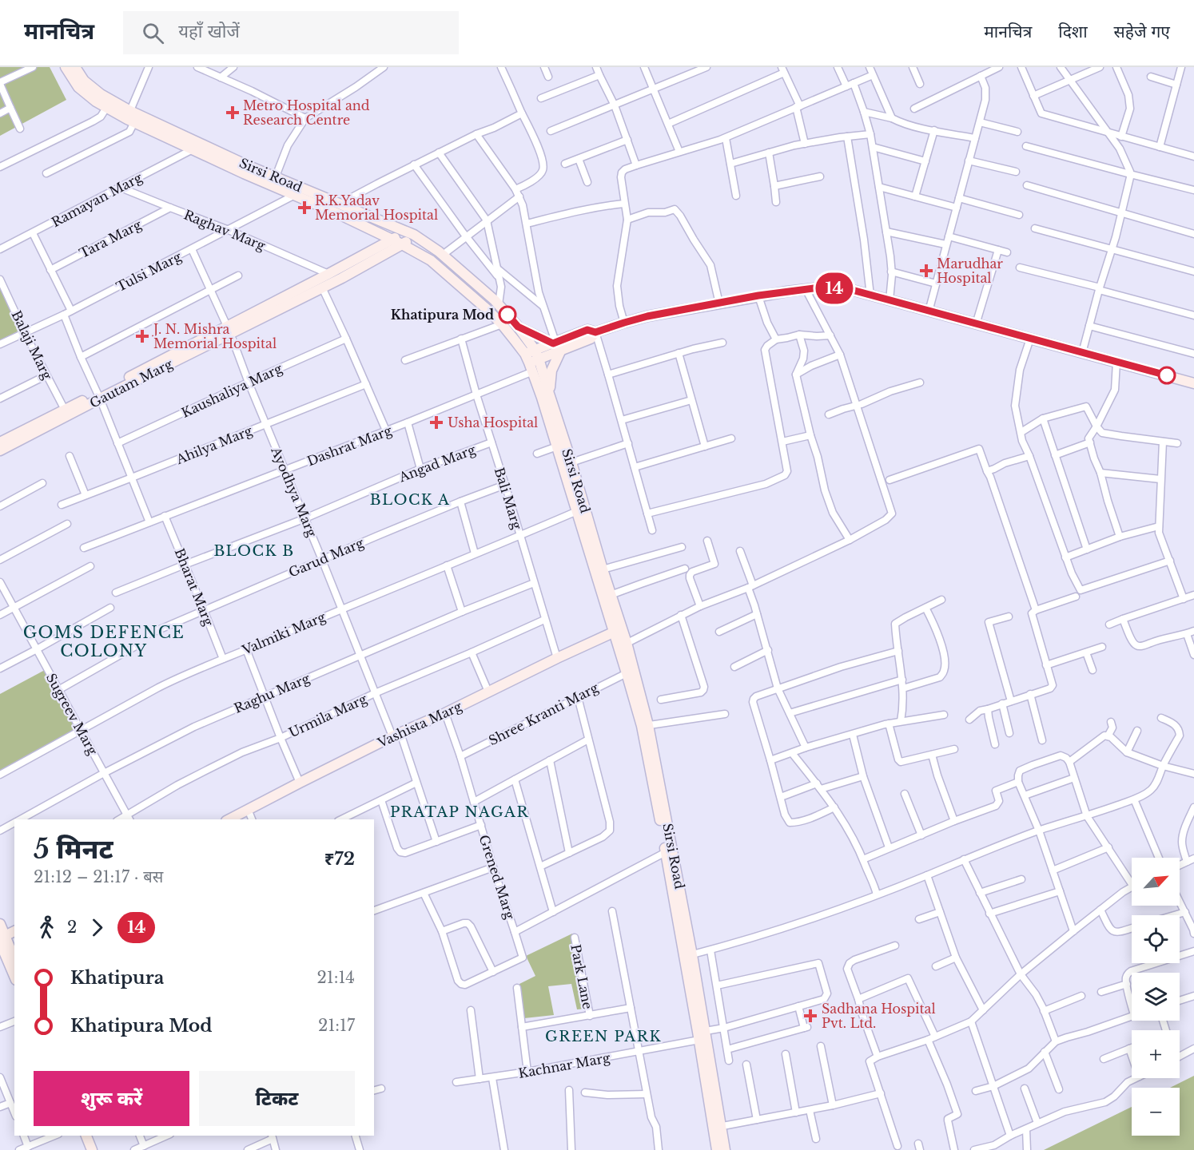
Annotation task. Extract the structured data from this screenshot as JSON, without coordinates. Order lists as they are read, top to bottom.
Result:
{
  "streets": {
    "street": [
      "Sirsi Road",
      "Ramayan Marg",
      "Raghav Marg",
      "Tara Marg",
      "Tulsi Marg",
      "Balaji Marg",
      "Gautam Marg",
      "Kaushaliya Marg",
      "Ahilya Marg",
      "Dashrat Marg",
      "Angad Marg",
      "Ayodhya Marg",
      "Bali Marg",
      "Garud Marg",
      "Bharat Marg",
      "Valmiki Marg",
      "Raghu Marg",
      "Sugreev Marg",
      "Shree Kranti Marg",
      "Urmila Marg",
      "Vashista Marg",
      "Grened Marg",
      "Park Lane",
      "Kachnar Marg"
    ]
  },
  "crossings": [
    ["Sirsi Road", "Ramayan Marg"],
    ["Sirsi Road", "Tulsi Marg"],
    ["Sirsi Road", "Gautam Marg"],
    ["Sirsi Road", "Dashrat Marg"],
    ["Sirsi Road", "Valmiki Marg"],
    ["Sirsi Road", "Shree Kranti Marg"],
    ["Sirsi Road", "Vashista Marg"],
    ["Sirsi Road", "Grened Marg"],
    ["Sirsi Road", "Kachnar Marg"],
    ["Ramayan Marg", "Raghav Marg"],
    ["Raghav Marg", "Tara Marg"],
    ["Raghav Marg", "Tulsi Marg"],
    ["Raghav Marg", "Gautam Marg"],
    ["Tulsi Marg", "Balaji Marg"],
    ["Tulsi Marg", "Ayodhya Marg"],
    ["Balaji Marg", "Gautam Marg"],
    ["Gautam Marg", "Ayodhya Marg"],
    ["Kaushaliya Marg", "Ayodhya Marg"],
    ["Ahilya Marg", "Ayodhya Marg"],
    ["Dashrat Marg", "Ayodhya Marg"],
    ["Dashrat Marg", "Bali Marg"],
    ["Dashrat Marg", "Bharat Marg"],
    ["Angad Marg", "Ayodhya Marg"],
    ["Angad Marg", "Bali Marg"],
    ["Angad Marg", "Bharat Marg"],
    ["Ayodhya Marg", "Garud Marg"],
    ["Ayodhya Marg", "Valmiki Marg"],
    ["Ayodhya Marg", "Raghu Marg"],
    ["Ayodhya Marg", "Urmila Marg"],
    ["Ayodhya Marg", "Vashista Marg"],
    ["Bali Marg", "Garud Marg"],
    ["Bali Marg", "Valmiki Marg"],
    ["Bali Marg", "Raghu Marg"],
    ["Bali Marg", "Urmila Marg"],
    ["Bali Marg", "Vashista Marg"],
    ["Garud Marg", "Bharat Marg"],
    ["Bharat Marg", "Valmiki Marg"],
    ["Valmiki Marg", "Sugreev Marg"],
    ["Raghu Marg", "Sugreev Marg"],
    ["Sugreev Marg", "Urmila Marg"],
    ["Shree Kranti Marg", "Grened Marg"],
    ["Vashista Marg", "Grened Marg"]
  ],
  "districts": [
    "BLOCK A",
    "BLOCK B",
    "GOMS DEFENCE COLONY",
    "PRATAP NAGAR",
    "GREEN PARK"
  ],
  "places": {
    "health": [
      "Metro Hospital and Research Centre",
      "R.K.Yadav Memorial Hospital",
      "Marudhar Hospital",
      "J. N. Mishra Memorial Hospital",
      "Usha Hospital",
      "Sadhana Hospital Pvt. Ltd."
    ],
    "other": ["Khatipura Mod"]
  },
  "lines": ["bus line 14"],
  "north": "top right",
  "page": {
    "header": "मानचित्र",
    "search": "यहाँ खोजें",
    "nav": ["मानचित्र", "दिशा", "सहेजे गए"],
    "on_map": "14",
    "heading": ["5 मिनट", "21:12 – 21:17 · बस", "₹72"],
    "map_buttons": ["+", "−"],
    "legs": ["2", "14"],
    "list": [
      {
        "name": "Khatipura",
        "value": "21:14"
      },
      {
        "name": "Khatipura Mod",
        "value": "21:17"
      }
    ],
    "buttons": ["शुरू करें", "टिकट"]
  }
}
